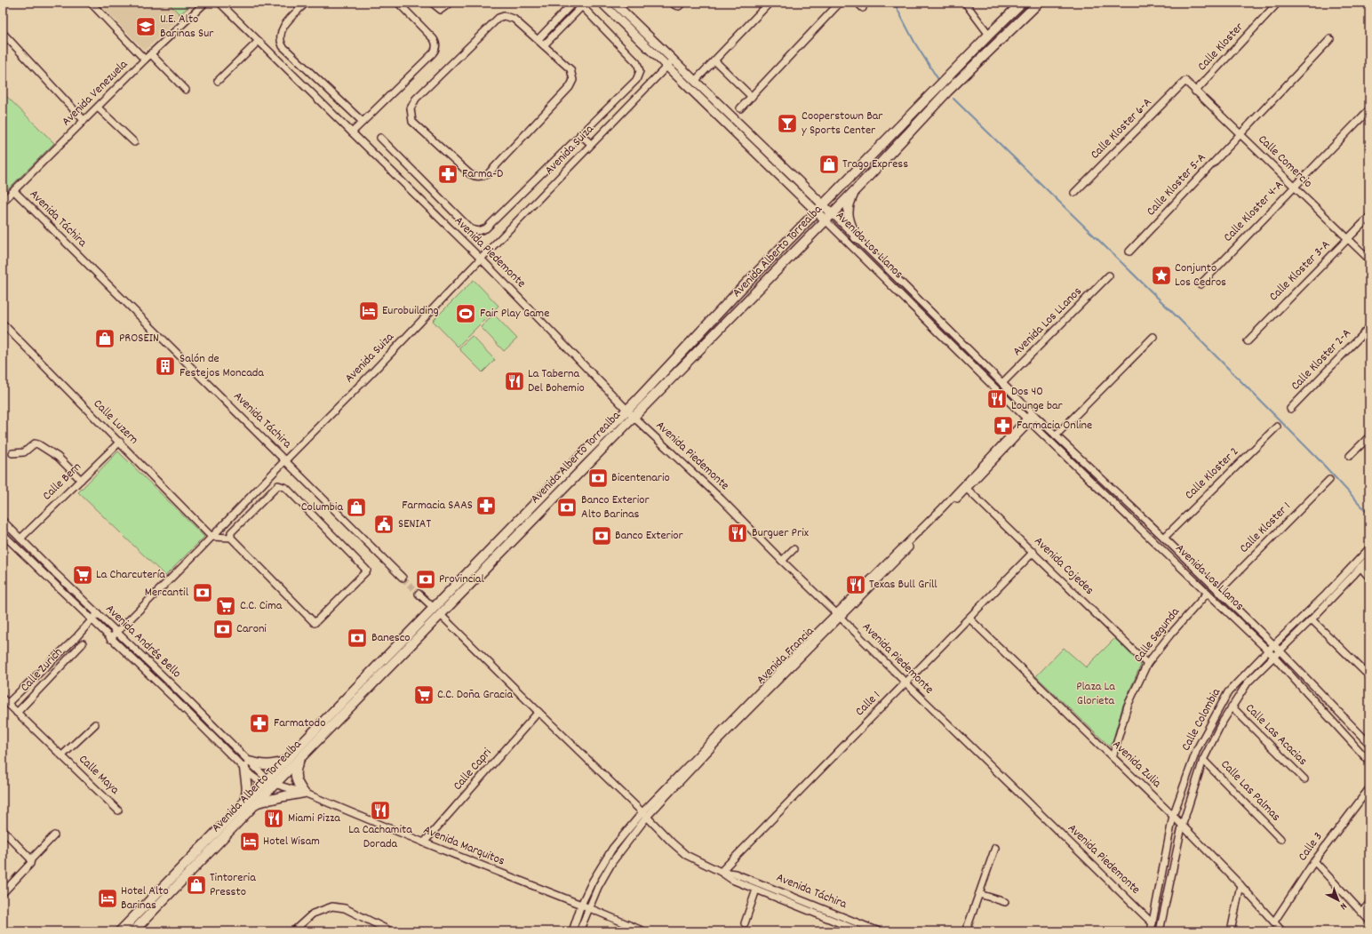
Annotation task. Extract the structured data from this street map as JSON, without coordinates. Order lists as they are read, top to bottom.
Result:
{
  "streets": {
    "main road": ["Avenida Alberto Torrealba"],
    "street": [
      "Calle Kloster",
      "Avenida Venezuela",
      "Calle Kloster 6-A",
      "Avenida Suiza",
      "Calle Comercio",
      "Calle Kloster 5-A",
      "Calle Kloster 4-A",
      "Avenida Táchira",
      "Avenida Los Llanos",
      "Avenida Piedemonte",
      "Calle Kloster 3-A",
      "Avenida Los LLanos",
      "Calle Kloster 2-A",
      "Calle Luzern",
      "Calle Kloster 2",
      "Calle Bern",
      "Calle Kloster 1",
      "Avenida Cojedes",
      "Calle Segunda",
      "Avenida Andrés Bello",
      "Avenida Francia",
      "Calle Zurich",
      "Calle 1",
      "Calle Colombia",
      "Calle Las Acacias",
      "Avenida Zulia",
      "Calle Capri",
      "Calle Maya",
      "Calle Las Palmas",
      "Avenida Marquitos",
      "Calle 3"
    ]
  },
  "crossings": [
    ["Calle Kloster", "Calle Comercio"],
    ["Avenida Venezuela", "Avenida Táchira"],
    ["Calle Kloster 6-A", "Calle Comercio"],
    ["Avenida Suiza", "Avenida Táchira"],
    ["Avenida Suiza", "Avenida Los Llanos"],
    ["Avenida Suiza", "Avenida Piedemonte"],
    ["Avenida Suiza", "Calle Luzern"],
    ["Avenida Suiza", "Avenida Andrés Bello"],
    ["Calle Comercio", "Calle Kloster 5-A"],
    ["Calle Comercio", "Calle Kloster 4-A"],
    ["Calle Comercio", "Calle Kloster 3-A"],
    ["Avenida Los Llanos", "Avenida Alberto Torrealba"],
    ["Avenida Los Llanos", "Avenida Los LLanos"],
    ["Avenida Los Llanos", "Calle Kloster 2"],
    ["Avenida Los Llanos", "Calle Kloster 1"],
    ["Avenida Los Llanos", "Calle Segunda"],
    ["Avenida Los Llanos", "Avenida Francia"],
    ["Avenida Los Llanos", "Calle Colombia"],
    ["Avenida Alberto Torrealba", "Avenida Piedemonte"],
    ["Avenida Alberto Torrealba", "Avenida Andrés Bello"],
    ["Avenida Alberto Torrealba", "Avenida Marquitos"],
    ["Avenida Piedemonte", "Avenida Francia"],
    ["Avenida Piedemonte", "Calle 1"],
    ["Avenida Piedemonte", "Calle Colombia"],
    ["Calle Luzern", "Calle Bern"],
    ["Calle Bern", "Avenida Andrés Bello"],
    ["Avenida Cojedes", "Calle Segunda"],
    ["Avenida Cojedes", "Avenida Francia"],
    ["Avenida Cojedes", "Calle 1"],
    ["Calle Segunda", "Avenida Zulia"],
    ["Avenida Andrés Bello", "Calle Zurich"],
    ["Avenida Andrés Bello", "Avenida Marquitos"],
    ["Avenida Francia", "Avenida Marquitos"],
    ["Calle Zurich", "Calle Maya"],
    ["Calle 1", "Avenida Zulia"],
    ["Calle Colombia", "Calle Las Acacias"],
    ["Calle Colombia", "Avenida Zulia"],
    ["Calle Colombia", "Calle Las Palmas"],
    ["Avenida Zulia", "Calle 3"],
    ["Calle Capri", "Avenida Marquitos"]
  ],
  "parks": ["Plaza La Glorieta"],
  "places": {
    "school or university": ["U.E. Alto Barinas Sur"],
    "bar": ["Cooperstown Bar y Sports Center"],
    "shop": [
      "Trago Express",
      "PROSEIN",
      "Columbia",
      "Tintoreria Pressto"
    ],
    "pharmacy": [
      "Farma-D",
      "Farmacia Online",
      "Farmacia SAAS",
      "Farmatodo"
    ],
    "place": ["Conjunto Los Cedros"],
    "hotel": ["Eurobuilding", "Hotel Wisam", "Hotel Alto Barinas"],
    "sports": ["Fair Play Game"],
    "building": ["Salón de Festejos Moncada"],
    "restaurant": [
      "La Taberna Del Bohemio",
      "Dos 40 Lounge bar",
      "Burguer Prix",
      "Texas Bull Grill",
      "La Cachamita Dorada",
      "Miami Pizza"
    ],
    "bank": [
      "Bicentenario",
      "Banco Exterior Alto Barinas",
      "Banco Exterior",
      "Provincial",
      "Mercantil",
      "Caroni",
      "Banesco"
    ],
    "public building": ["SENIAT"],
    "supermarket": ["La Charcutería", "C.C. Cima", "C.C. Doña Gracia"]
  },
  "north": "bottom right"
}
